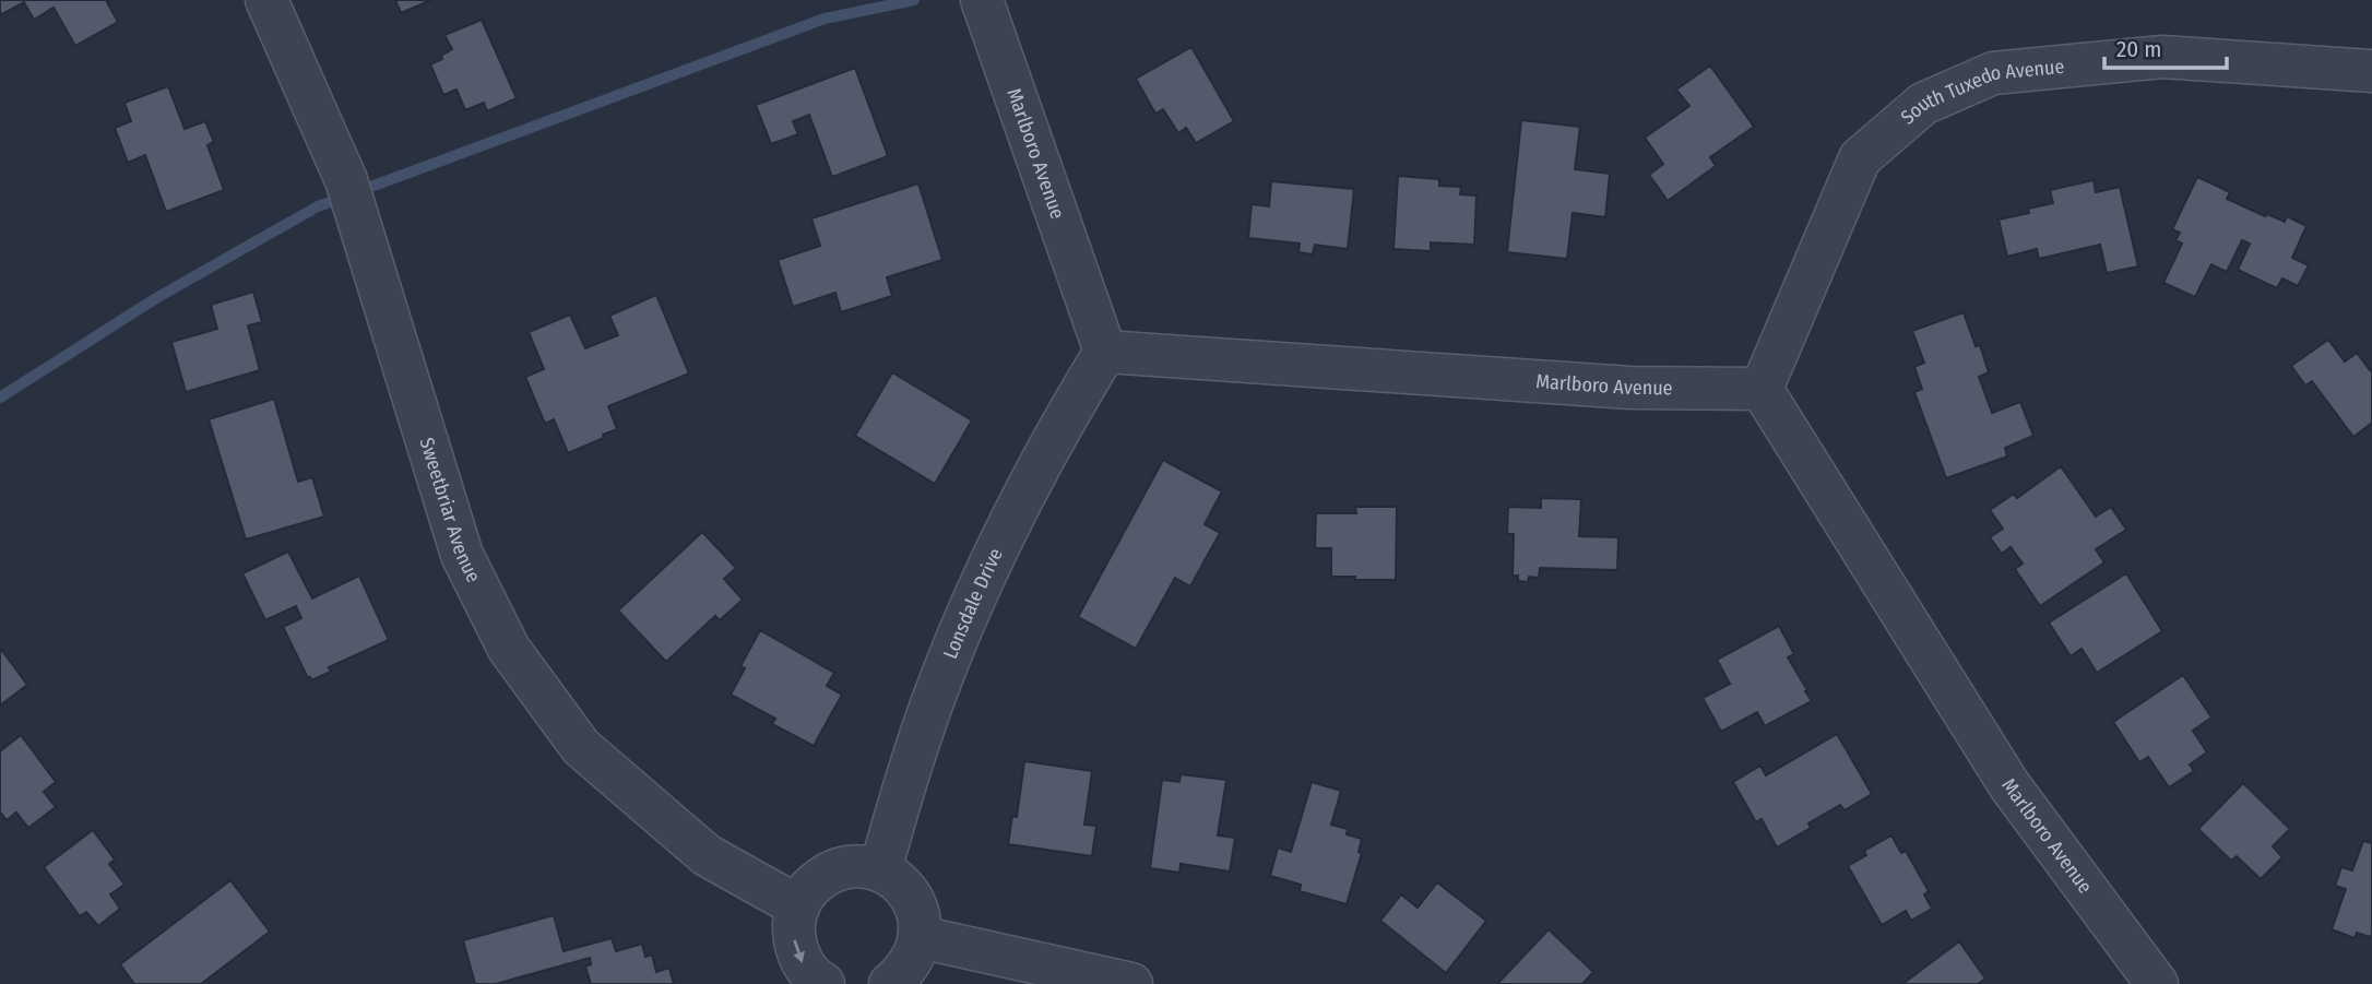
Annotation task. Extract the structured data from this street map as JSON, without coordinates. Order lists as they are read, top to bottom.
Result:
{
  "streets": {
    "street": [
      "South Tuxedo Avenue",
      "Marlboro Avenue",
      "Sweetbriar Avenue",
      "Lonsdale Drive"
    ]
  },
  "crossings": [
    ["South Tuxedo Avenue", "Marlboro Avenue"],
    ["Marlboro Avenue", "Lonsdale Drive"]
  ],
  "scale_bar": "20 m"
}
